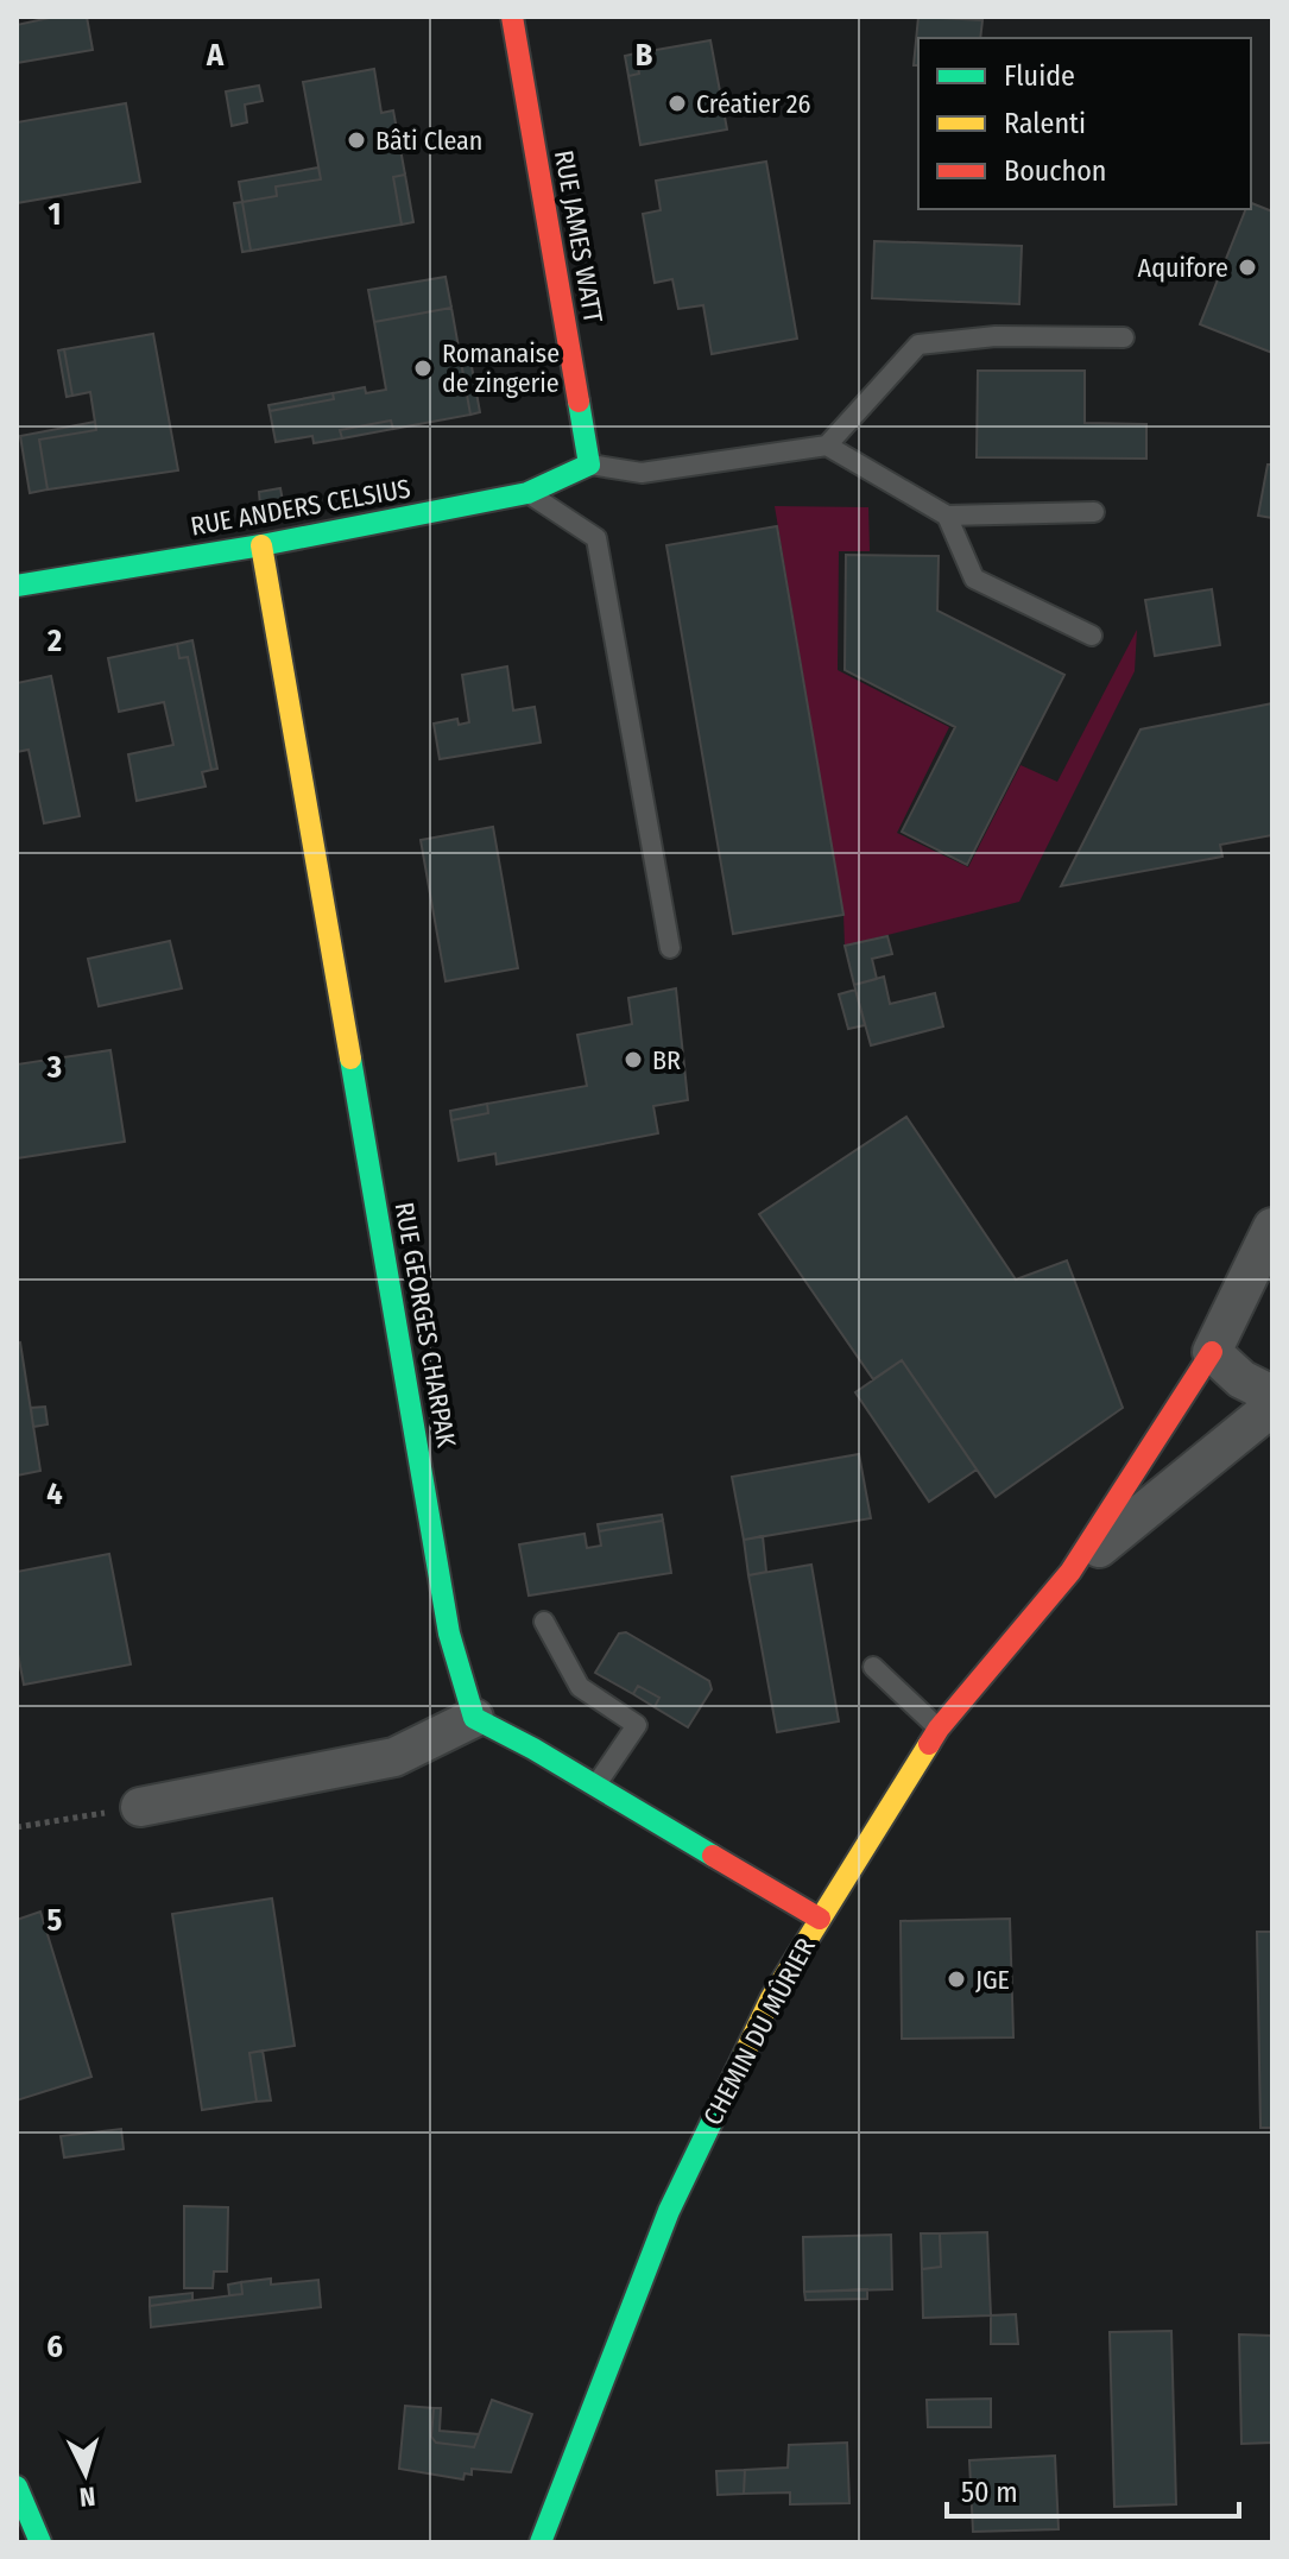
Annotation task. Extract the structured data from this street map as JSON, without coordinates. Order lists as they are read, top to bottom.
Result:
{
  "streets": {
    "street": [
      "RUE JAMES WATT",
      "RUE ANDERS CELSIUS",
      "RUE GEORGES CHARPAK",
      "CHEMIN DU MÛRIER"
    ]
  },
  "crossings": [
    ["RUE JAMES WATT", "RUE ANDERS CELSIUS"],
    ["RUE ANDERS CELSIUS", "RUE GEORGES CHARPAK"]
  ],
  "places": [
    "Créatier 26",
    "Bâti Clean",
    "Aquifore",
    "Romanaise de zingerie",
    "BR",
    "JGE"
  ],
  "legend": ["Fluide", "Ralenti", "Bouchon"],
  "scale_bar": "50 m",
  "north": "bottom",
  "grid": {
    "columns": ["A", "B"],
    "rows": [
      "1",
      "2",
      "3",
      "4",
      "5",
      "6"
    ]
  }
}
